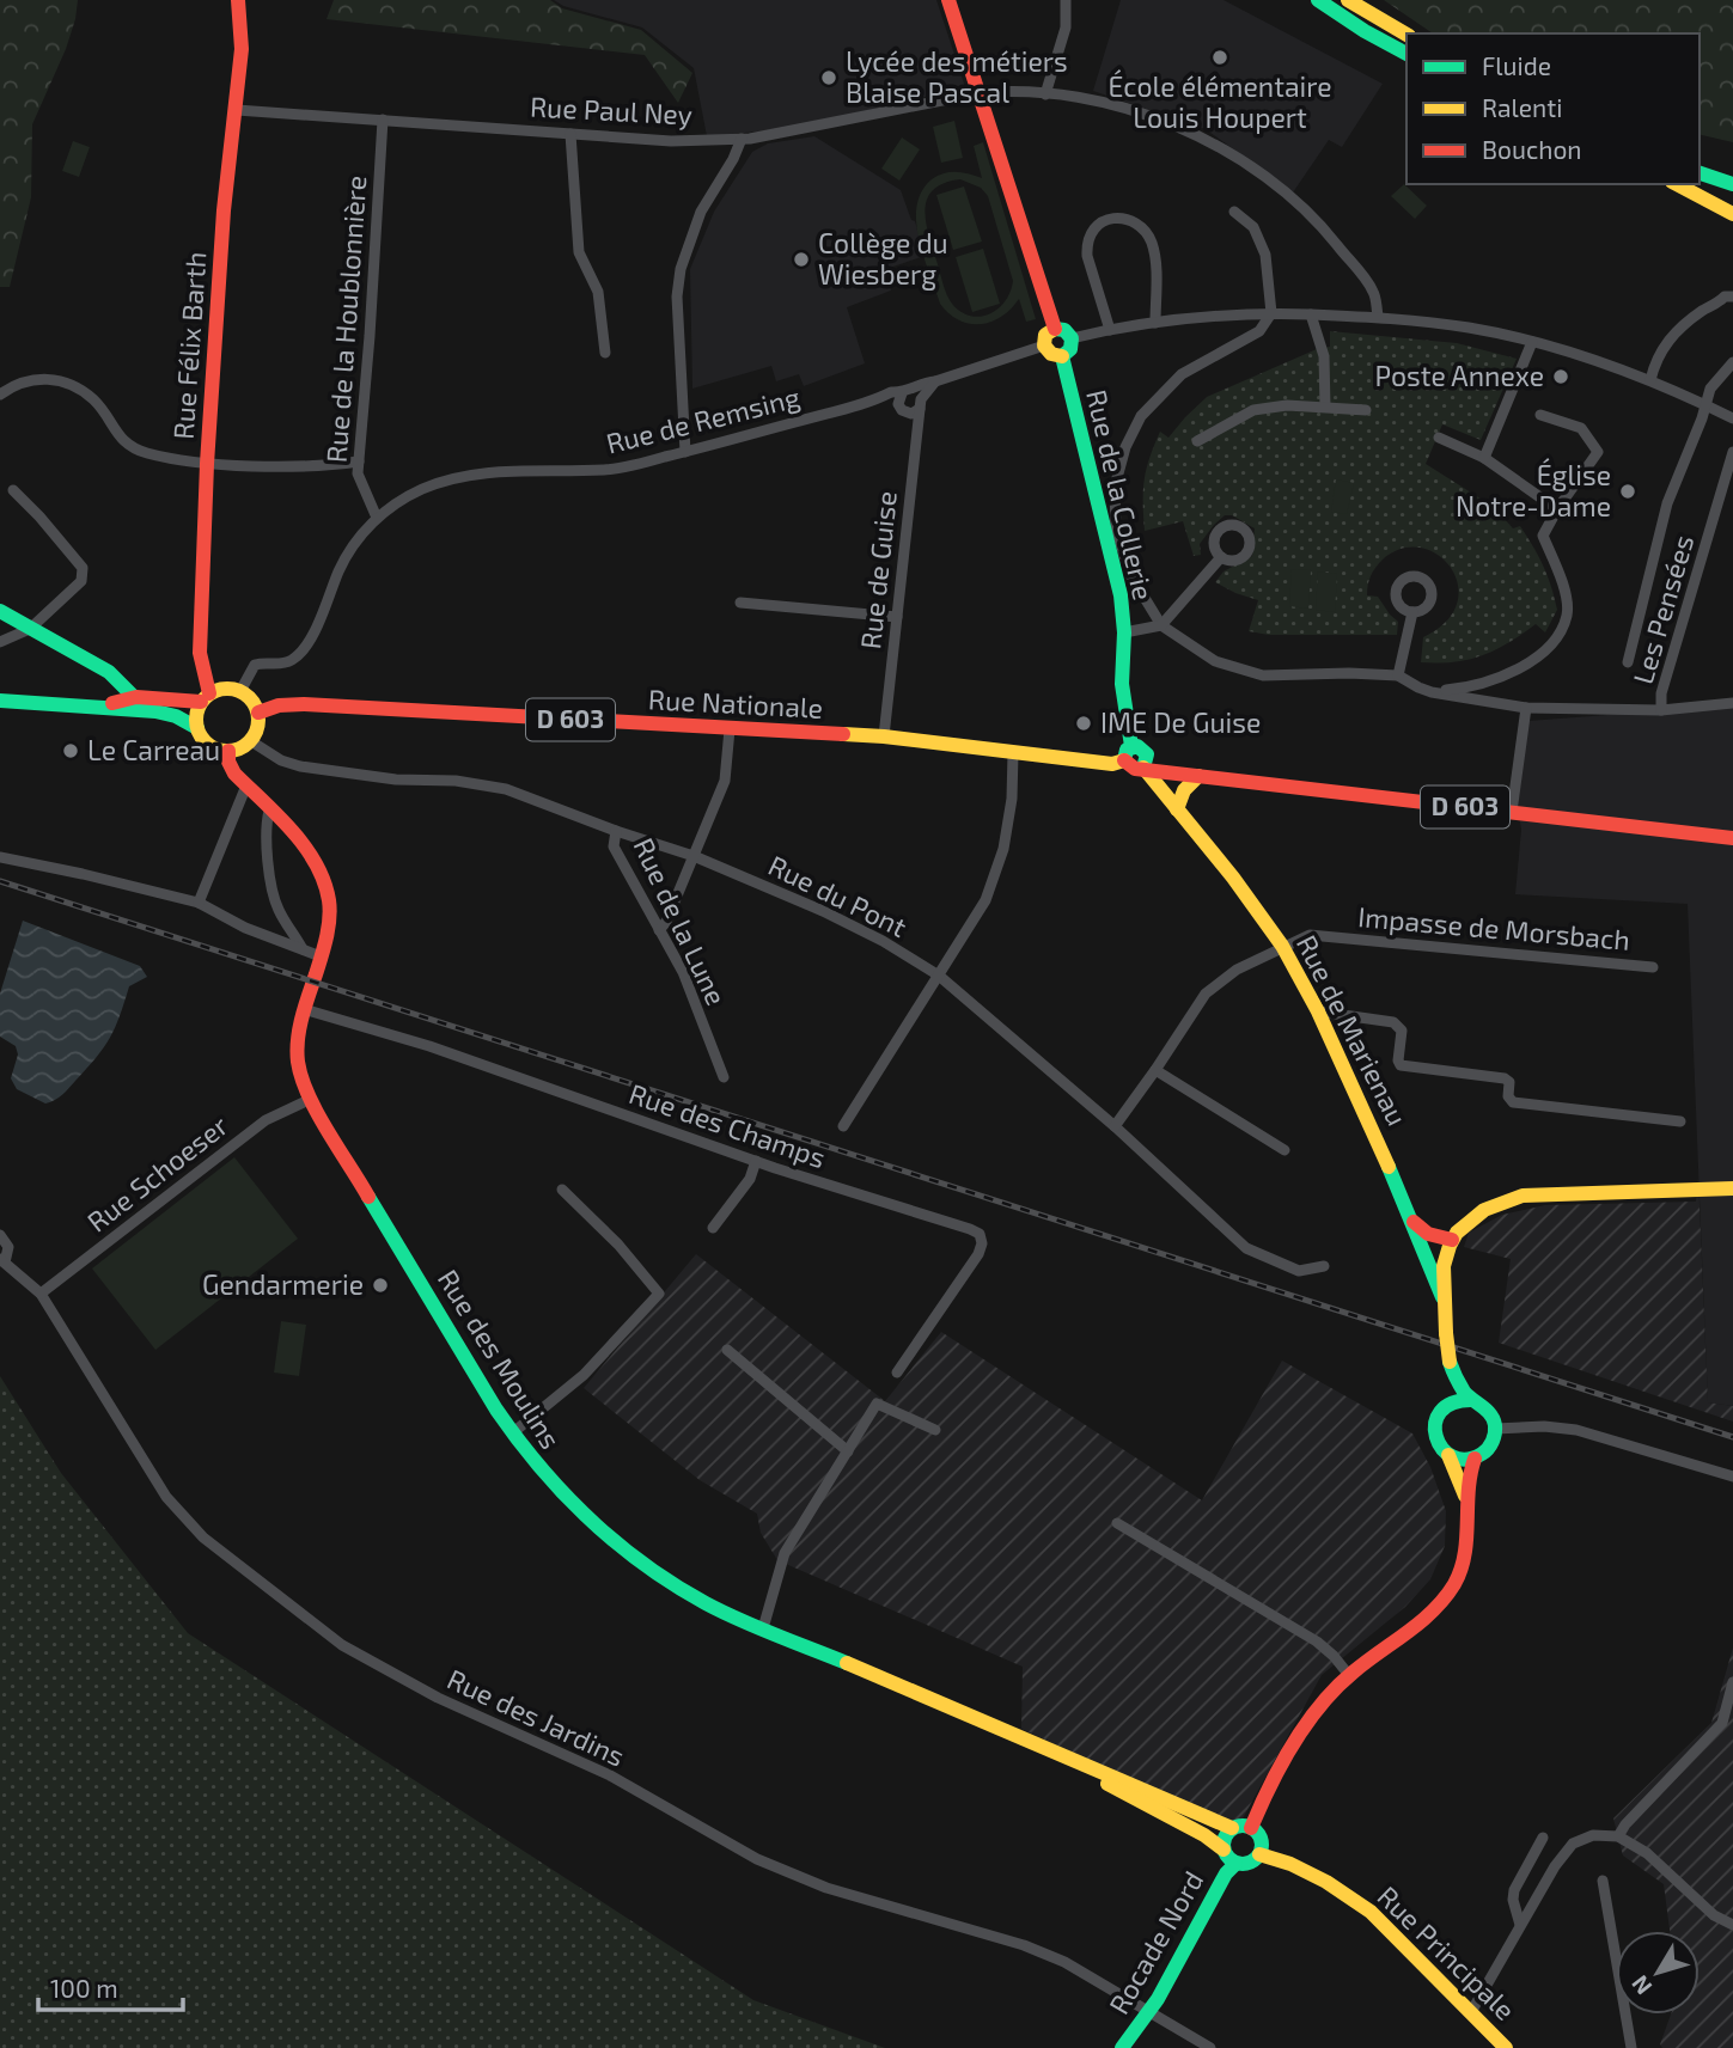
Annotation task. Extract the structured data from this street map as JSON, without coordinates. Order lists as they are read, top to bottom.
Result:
{
  "streets": {
    "main road": [
      "Rue Félix Barth",
      "Rue de la Collerie",
      "Rue Nationale",
      "D 603",
      "Rue de Marienau",
      "Rue des Moulins",
      "Rocade Nord",
      "Rue Principale"
    ],
    "street": [
      "Rue Paul Ney",
      "Rue de la Houblonnière",
      "Rue de Remsing",
      "Rue de Guise",
      "Les Pensées",
      "Rue du Pont",
      "Rue de la Lune",
      "Impasse de Morsbach",
      "Rue des Champs",
      "Rue Schoeser",
      "Rue des Jardins"
    ]
  },
  "crossings": [
    ["Rue Paul Ney", "Rue de la Houblonnière"],
    ["Rue Paul Ney", "Rue Félix Barth"],
    ["Rue de la Houblonnière", "Rue de Remsing"],
    ["Rue Félix Barth", "Rue de Remsing"],
    ["Rue Félix Barth", "Rue Nationale"],
    ["Rue Félix Barth", "Rue du Pont"],
    ["Rue Félix Barth", "Rue des Moulins"],
    ["Rue de Remsing", "Rue de la Collerie"],
    ["Rue de Remsing", "Rue Nationale"],
    ["Rue de Remsing", "Rue du Pont"],
    ["Rue de Remsing", "Rue des Moulins"],
    ["Rue de la Collerie", "Rue Nationale"],
    ["Rue de Guise", "Rue Nationale"],
    ["Rue Nationale", "Rue du Pont"],
    ["Rue Nationale", "Rue des Moulins"],
    ["D 603", "Rue de Marienau"],
    ["Rue du Pont", "Rue de la Lune"],
    ["Rue du Pont", "Rue des Moulins"],
    ["Impasse de Morsbach", "Rue de Marienau"],
    ["Rue des Champs", "Rue des Moulins"],
    ["Rue Schoeser", "Rue des Moulins"],
    ["Rue Schoeser", "Rue des Jardins"],
    ["Rue des Moulins", "Rocade Nord"],
    ["Rue des Moulins", "Rue Principale"],
    ["Rue des Jardins", "Rocade Nord"],
    ["Rocade Nord", "Rue Principale"]
  ],
  "places": [
    "École élémentaire Louis Houpert",
    "Lycée des métiers Blaise Pascal",
    "Collège du Wiesberg",
    "Poste Annexe",
    "Église Notre-Dame",
    "IME De Guise",
    "Le Carreau",
    "Gendarmerie"
  ],
  "legend": ["Fluide", "Ralenti", "Bouchon"],
  "scale_bar": "100 m",
  "north": "bottom left"
}
